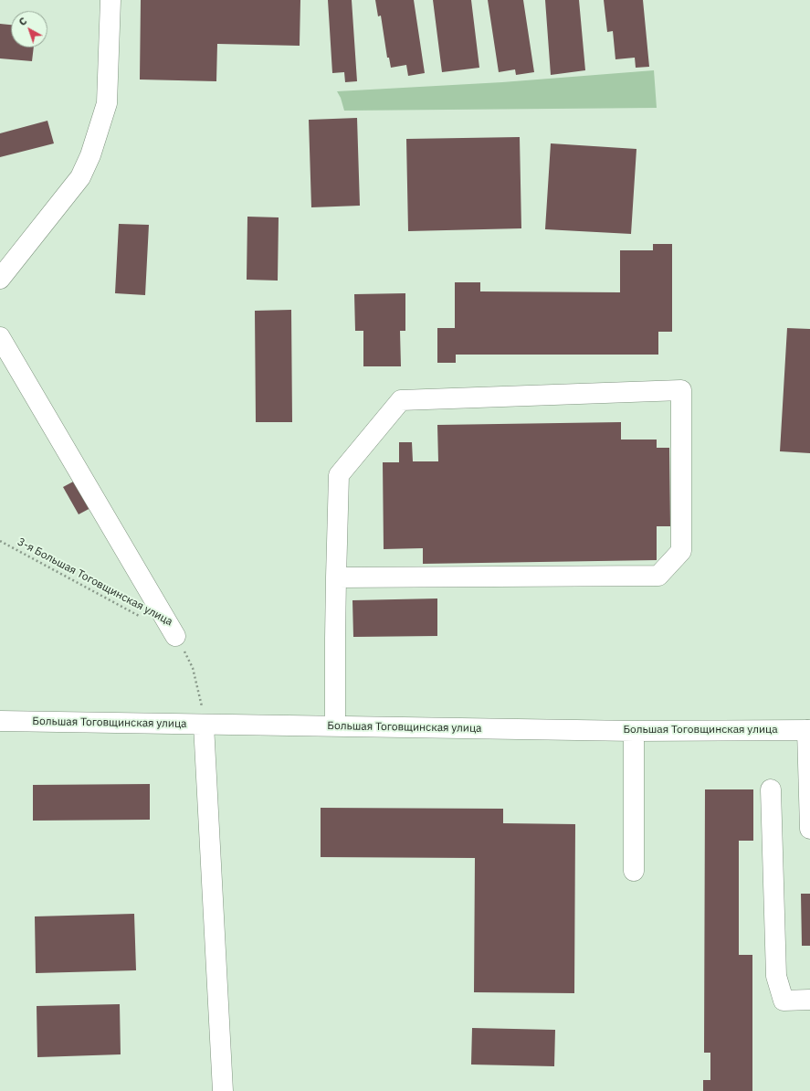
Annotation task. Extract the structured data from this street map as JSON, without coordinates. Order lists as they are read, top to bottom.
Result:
{
  "streets": {
    "street": ["Большая Тоговщинская улица"],
    "path": ["3-я Большая Тоговщинская улица"]
  },
  "crossings": [
    ["3-я Большая Тоговщинская улица", "Большая Тоговщинская улица"]
  ],
  "north": "top left"
}
